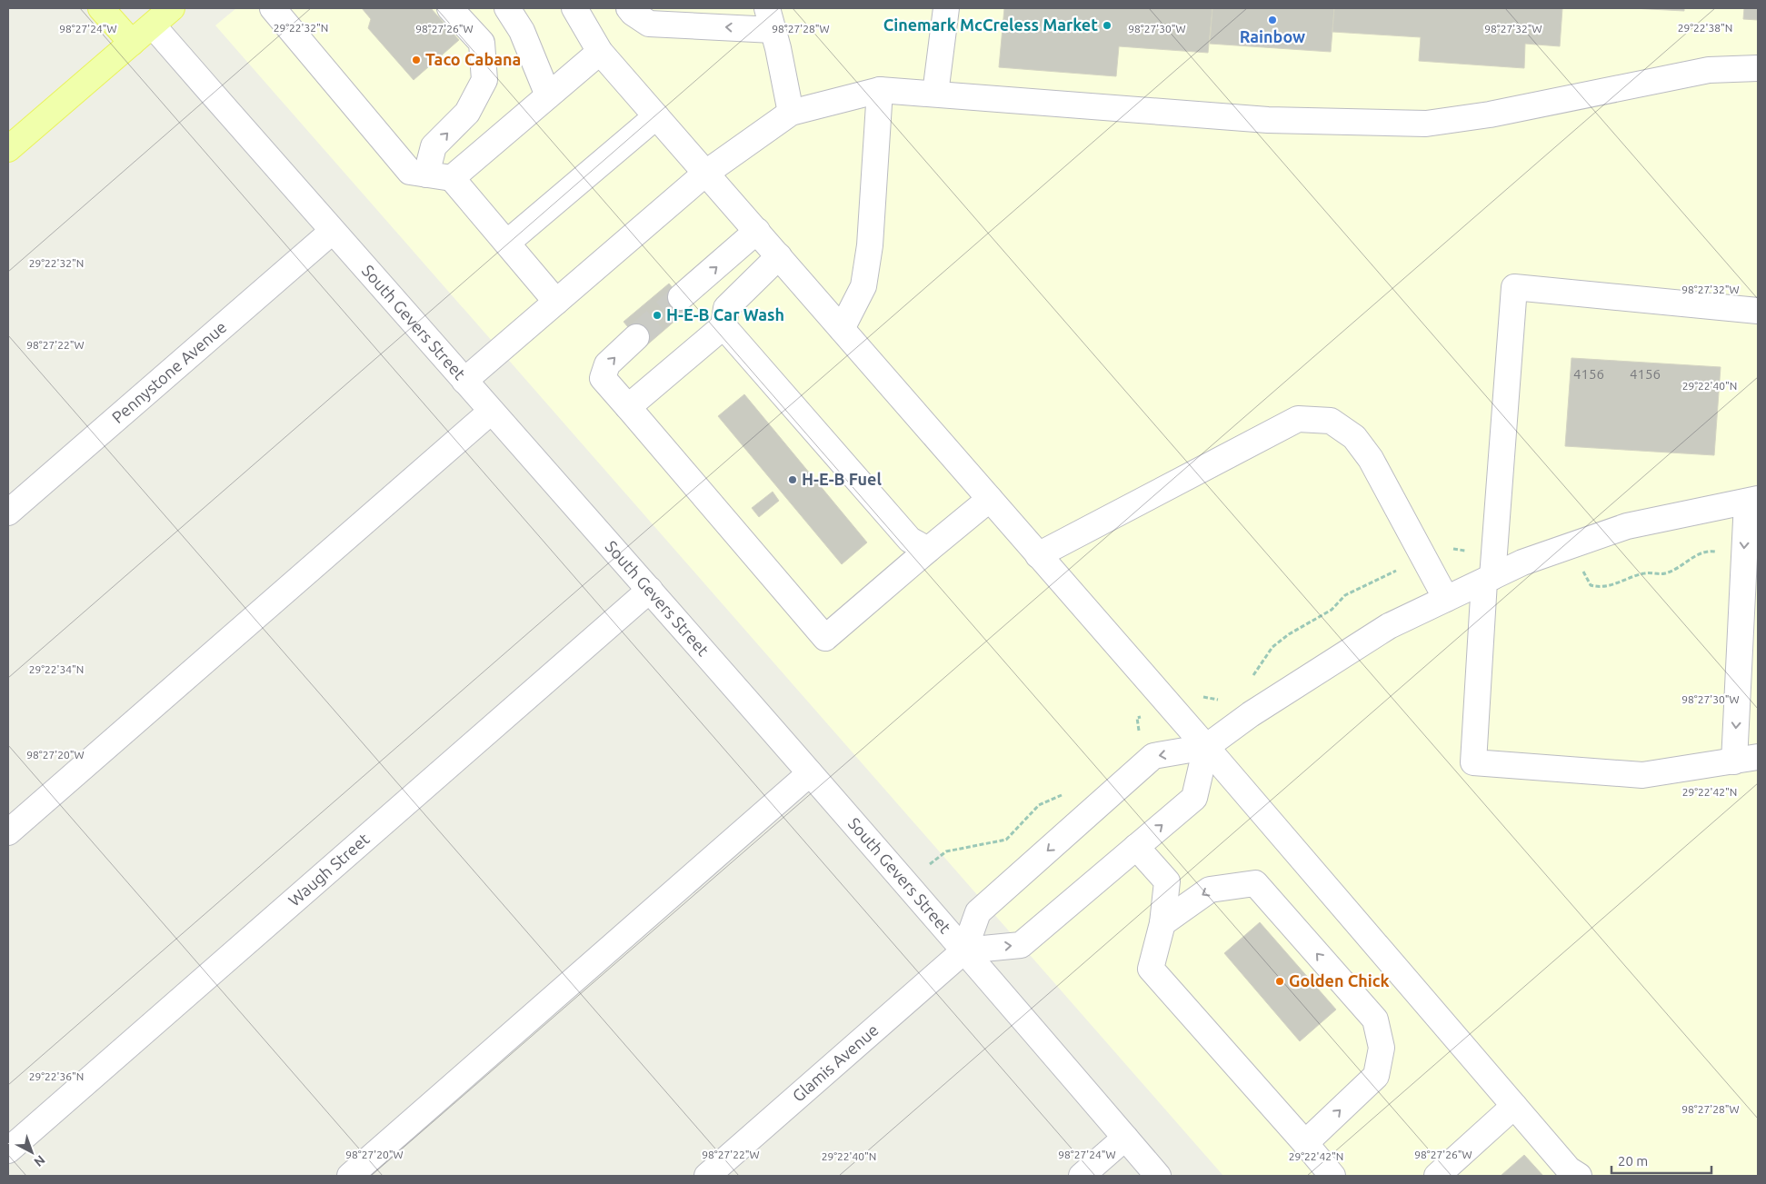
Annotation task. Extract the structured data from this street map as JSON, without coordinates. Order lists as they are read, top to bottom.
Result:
{
  "streets": {
    "street": [
      "South Gevers Street",
      "Pennystone Avenue",
      "Waugh Street",
      "Glamis Avenue"
    ]
  },
  "crossings": [
    ["South Gevers Street", "Pennystone Avenue"],
    ["South Gevers Street", "Waugh Street"],
    ["South Gevers Street", "Glamis Avenue"]
  ],
  "places": [
    "Rainbow",
    "Cinemark McCreless Market",
    "Taco Cabana",
    "H-E-B Car Wash",
    "H-E-B Fuel",
    "Golden Chick"
  ],
  "house_numbers": ["4156", "4156"],
  "scale_bar": "20 m",
  "north": "bottom right",
  "coordinates": [
    "29°22'32\"N",
    "29°22'38\"N",
    "98°27'24\"W",
    "98°27'26\"W",
    "98°27'30\"W",
    "98°27'32\"W",
    "98°27'28\"W",
    "98°27'22\"W",
    "29°22'40\"N",
    "29°22'34\"N",
    "98°27'20\"W",
    "29°22'42\"N",
    "29°22'36\"N"
  ]
}
